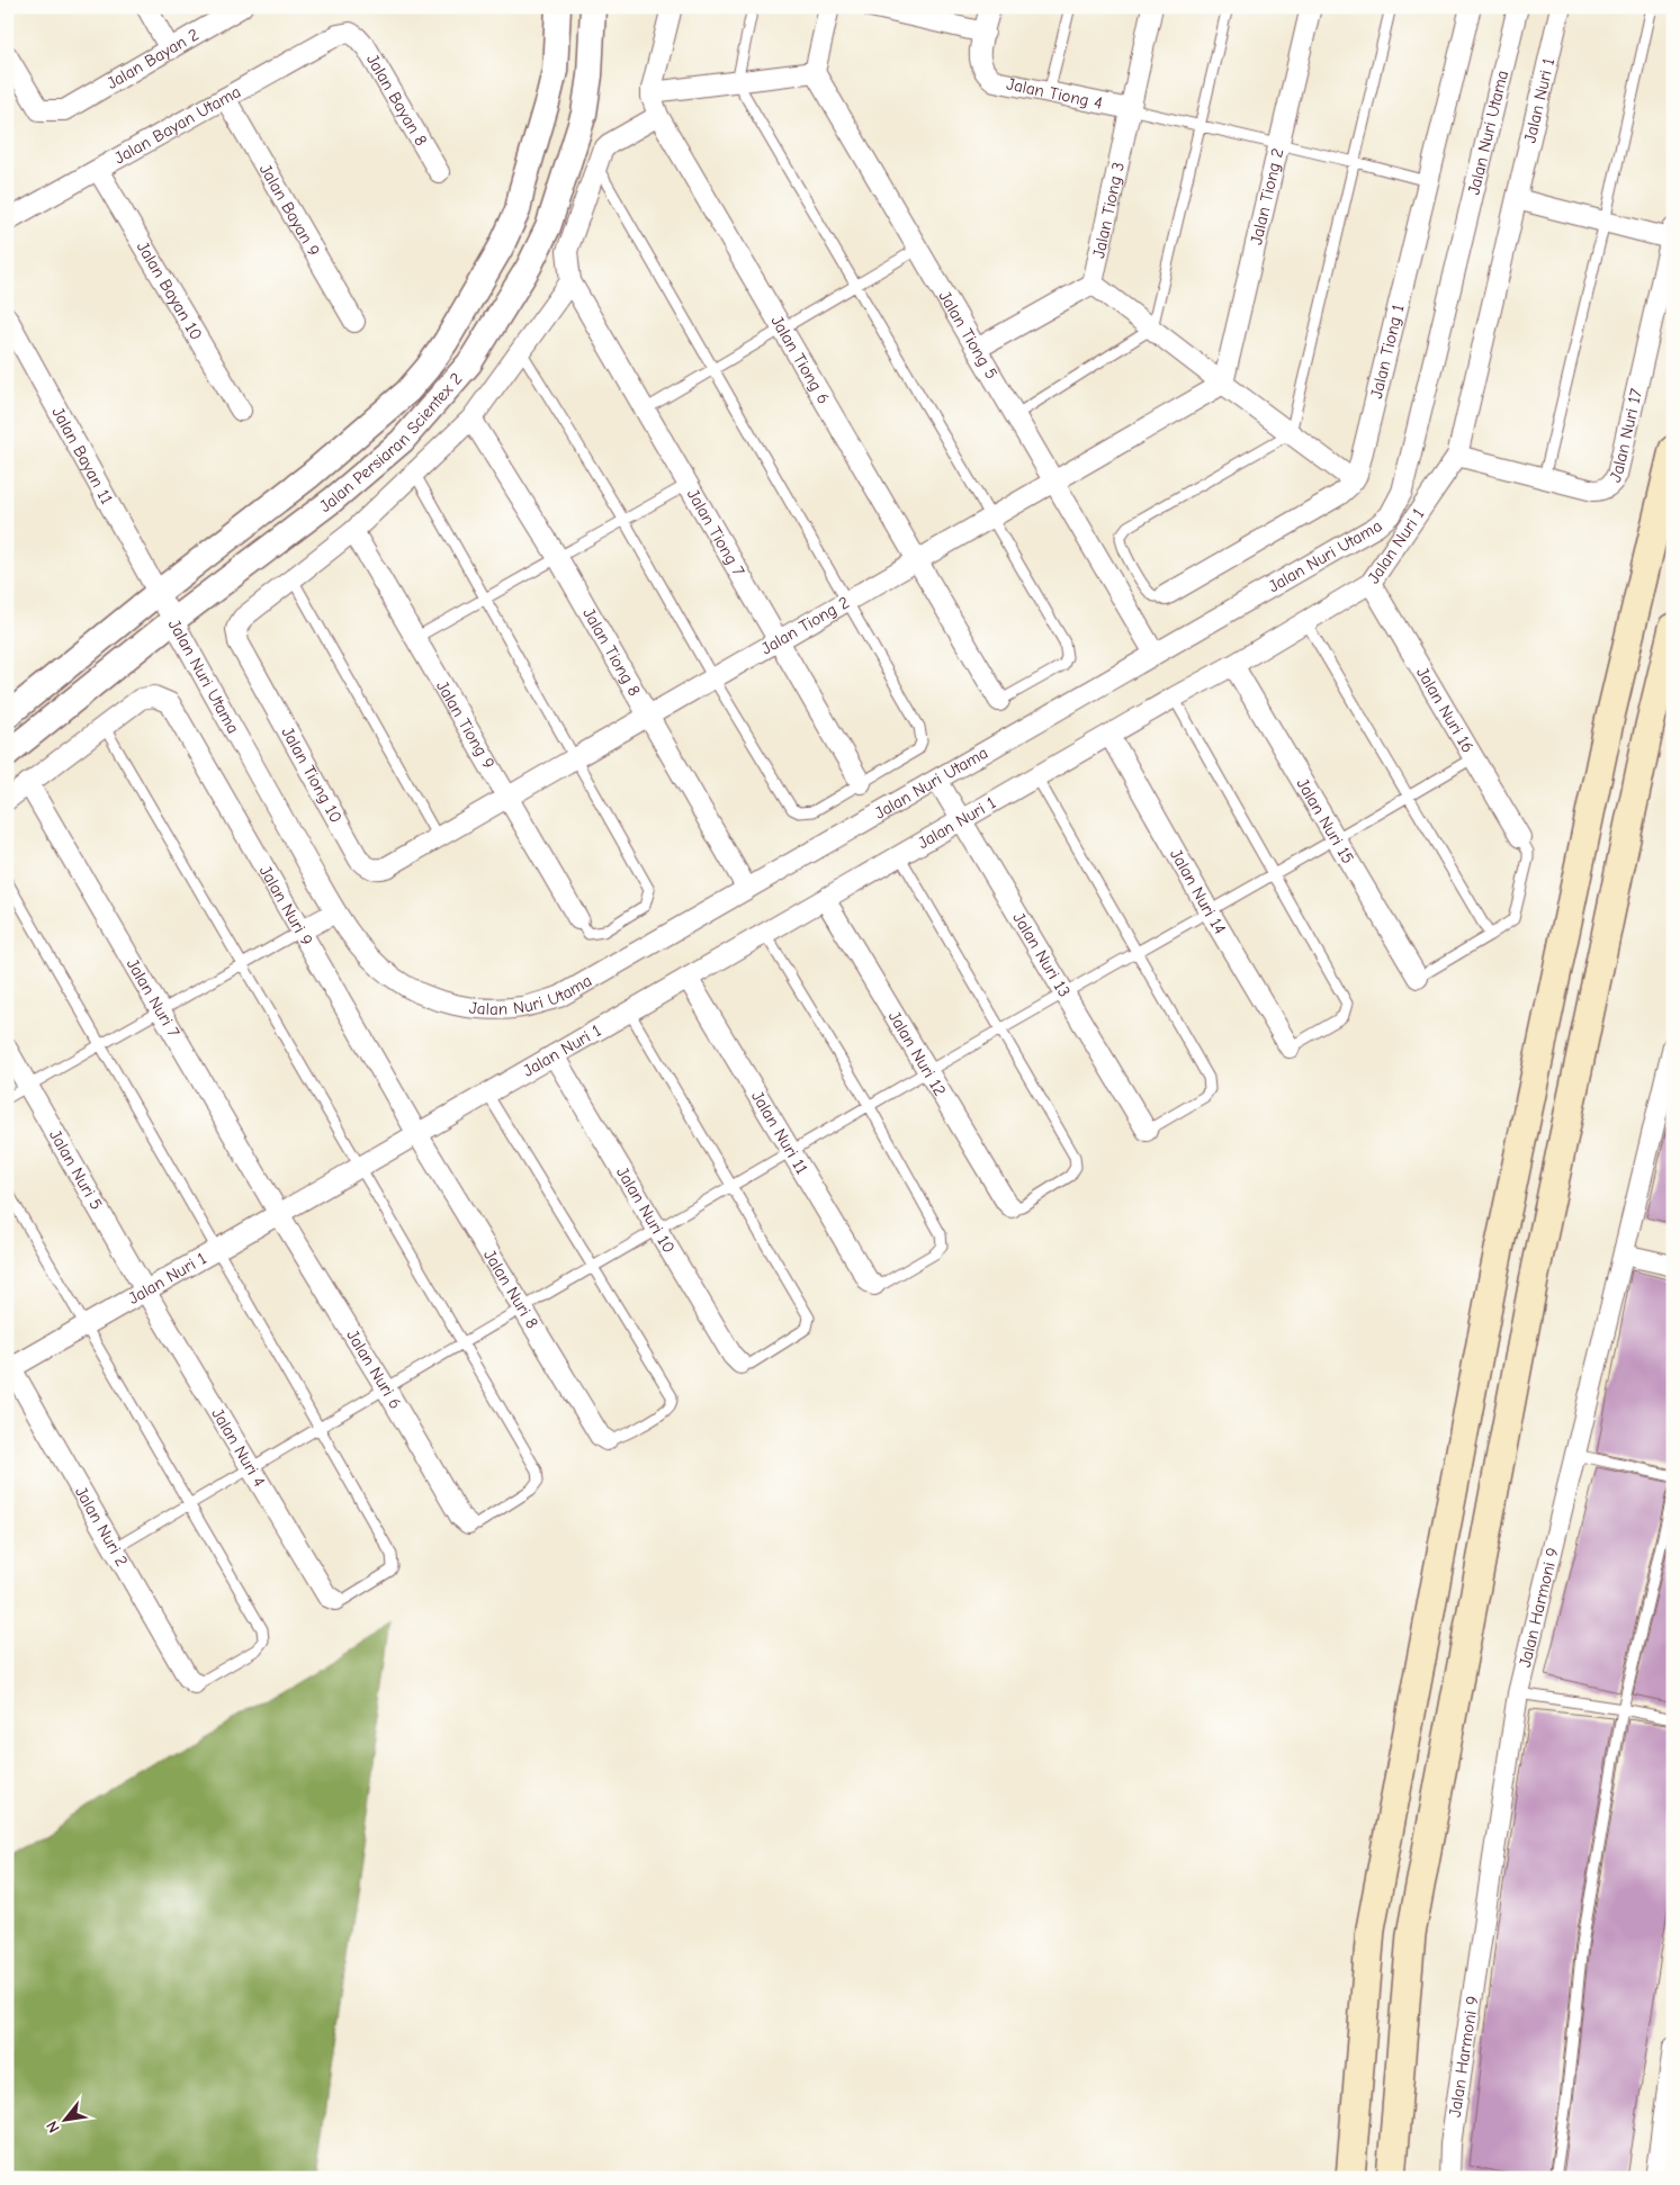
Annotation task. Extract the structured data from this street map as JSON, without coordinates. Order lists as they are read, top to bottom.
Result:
{
  "streets": {
    "street": [
      "Jalan Bayan 2",
      "Jalan Tiong 4",
      "Jalan Bayan 8",
      "Jalan Nuri 1",
      "Jalan Bayan Utama",
      "Jalan Nuri Utama",
      "Jalan Tiong 2",
      "Jalan Bayan 9",
      "Jalan Tiong 3",
      "Jalan Bayan 10",
      "Jalan Tiong 5",
      "Jalan Tiong 1",
      "Jalan Tiong 6",
      "Jalan Nuri 17",
      "Jalan Persiaran Scientex 2",
      "Jalan Bayan 11",
      "Jalan Tiong 7",
      "Jalan Tiong 8",
      "Jalan Nuri 16",
      "Jalan Tiong 9",
      "Jalan Tiong 10",
      "Jalan Nuri 15",
      "Jalan Nuri 14",
      "Jalan Nuri 9",
      "Jalan Nuri 13",
      "Jalan Nuri 7",
      "Jalan Nuri 12",
      "Jalan Nuri 11",
      "Jalan Nuri 5",
      "Jalan Nuri 10",
      "Jalan Nuri 8",
      "Jalan Nuri 6",
      "Jalan Nuri 4",
      "Jalan Nuri 2",
      "Jalan Harmoni 9"
    ]
  },
  "crossings": [
    ["Jalan Tiong 4", "Jalan Tiong 3"],
    ["Jalan Bayan 8", "Jalan Bayan Utama"],
    ["Jalan Nuri 1", "Jalan Nuri 17"],
    ["Jalan Nuri 1", "Jalan Nuri 16"],
    ["Jalan Nuri 1", "Jalan Nuri 15"],
    ["Jalan Nuri 1", "Jalan Nuri 14"],
    ["Jalan Nuri 1", "Jalan Nuri 9"],
    ["Jalan Nuri 1", "Jalan Nuri 13"],
    ["Jalan Nuri 1", "Jalan Nuri 7"],
    ["Jalan Nuri 1", "Jalan Nuri 12"],
    ["Jalan Nuri 1", "Jalan Nuri 11"],
    ["Jalan Nuri 1", "Jalan Nuri 5"],
    ["Jalan Nuri 1", "Jalan Nuri 10"],
    ["Jalan Nuri 1", "Jalan Nuri 8"],
    ["Jalan Nuri 1", "Jalan Nuri 6"],
    ["Jalan Nuri 1", "Jalan Nuri 4"],
    ["Jalan Nuri 1", "Jalan Nuri 2"],
    ["Jalan Bayan Utama", "Jalan Bayan 9"],
    ["Jalan Bayan Utama", "Jalan Bayan 10"],
    ["Jalan Nuri Utama", "Jalan Tiong 5"],
    ["Jalan Nuri Utama", "Jalan Persiaran Scientex 2"],
    ["Jalan Nuri Utama", "Jalan Bayan 11"],
    ["Jalan Nuri Utama", "Jalan Tiong 8"],
    ["Jalan Nuri Utama", "Jalan Nuri 13"],
    ["Jalan Tiong 2", "Jalan Tiong 5"],
    ["Jalan Tiong 2", "Jalan Tiong 6"],
    ["Jalan Tiong 2", "Jalan Tiong 7"],
    ["Jalan Tiong 2", "Jalan Tiong 8"],
    ["Jalan Tiong 2", "Jalan Tiong 9"],
    ["Jalan Tiong 2", "Jalan Tiong 10"],
    ["Jalan Persiaran Scientex 2", "Jalan Bayan 11"],
    ["Jalan Tiong 7", "Jalan Tiong 10"],
    ["Jalan Tiong 8", "Jalan Tiong 10"],
    ["Jalan Tiong 9", "Jalan Tiong 10"],
    ["Jalan Nuri 9", "Jalan Nuri 8"],
    ["Jalan Nuri 7", "Jalan Nuri 6"],
    ["Jalan Nuri 5", "Jalan Nuri 4"]
  ],
  "north": "bottom left"
}
